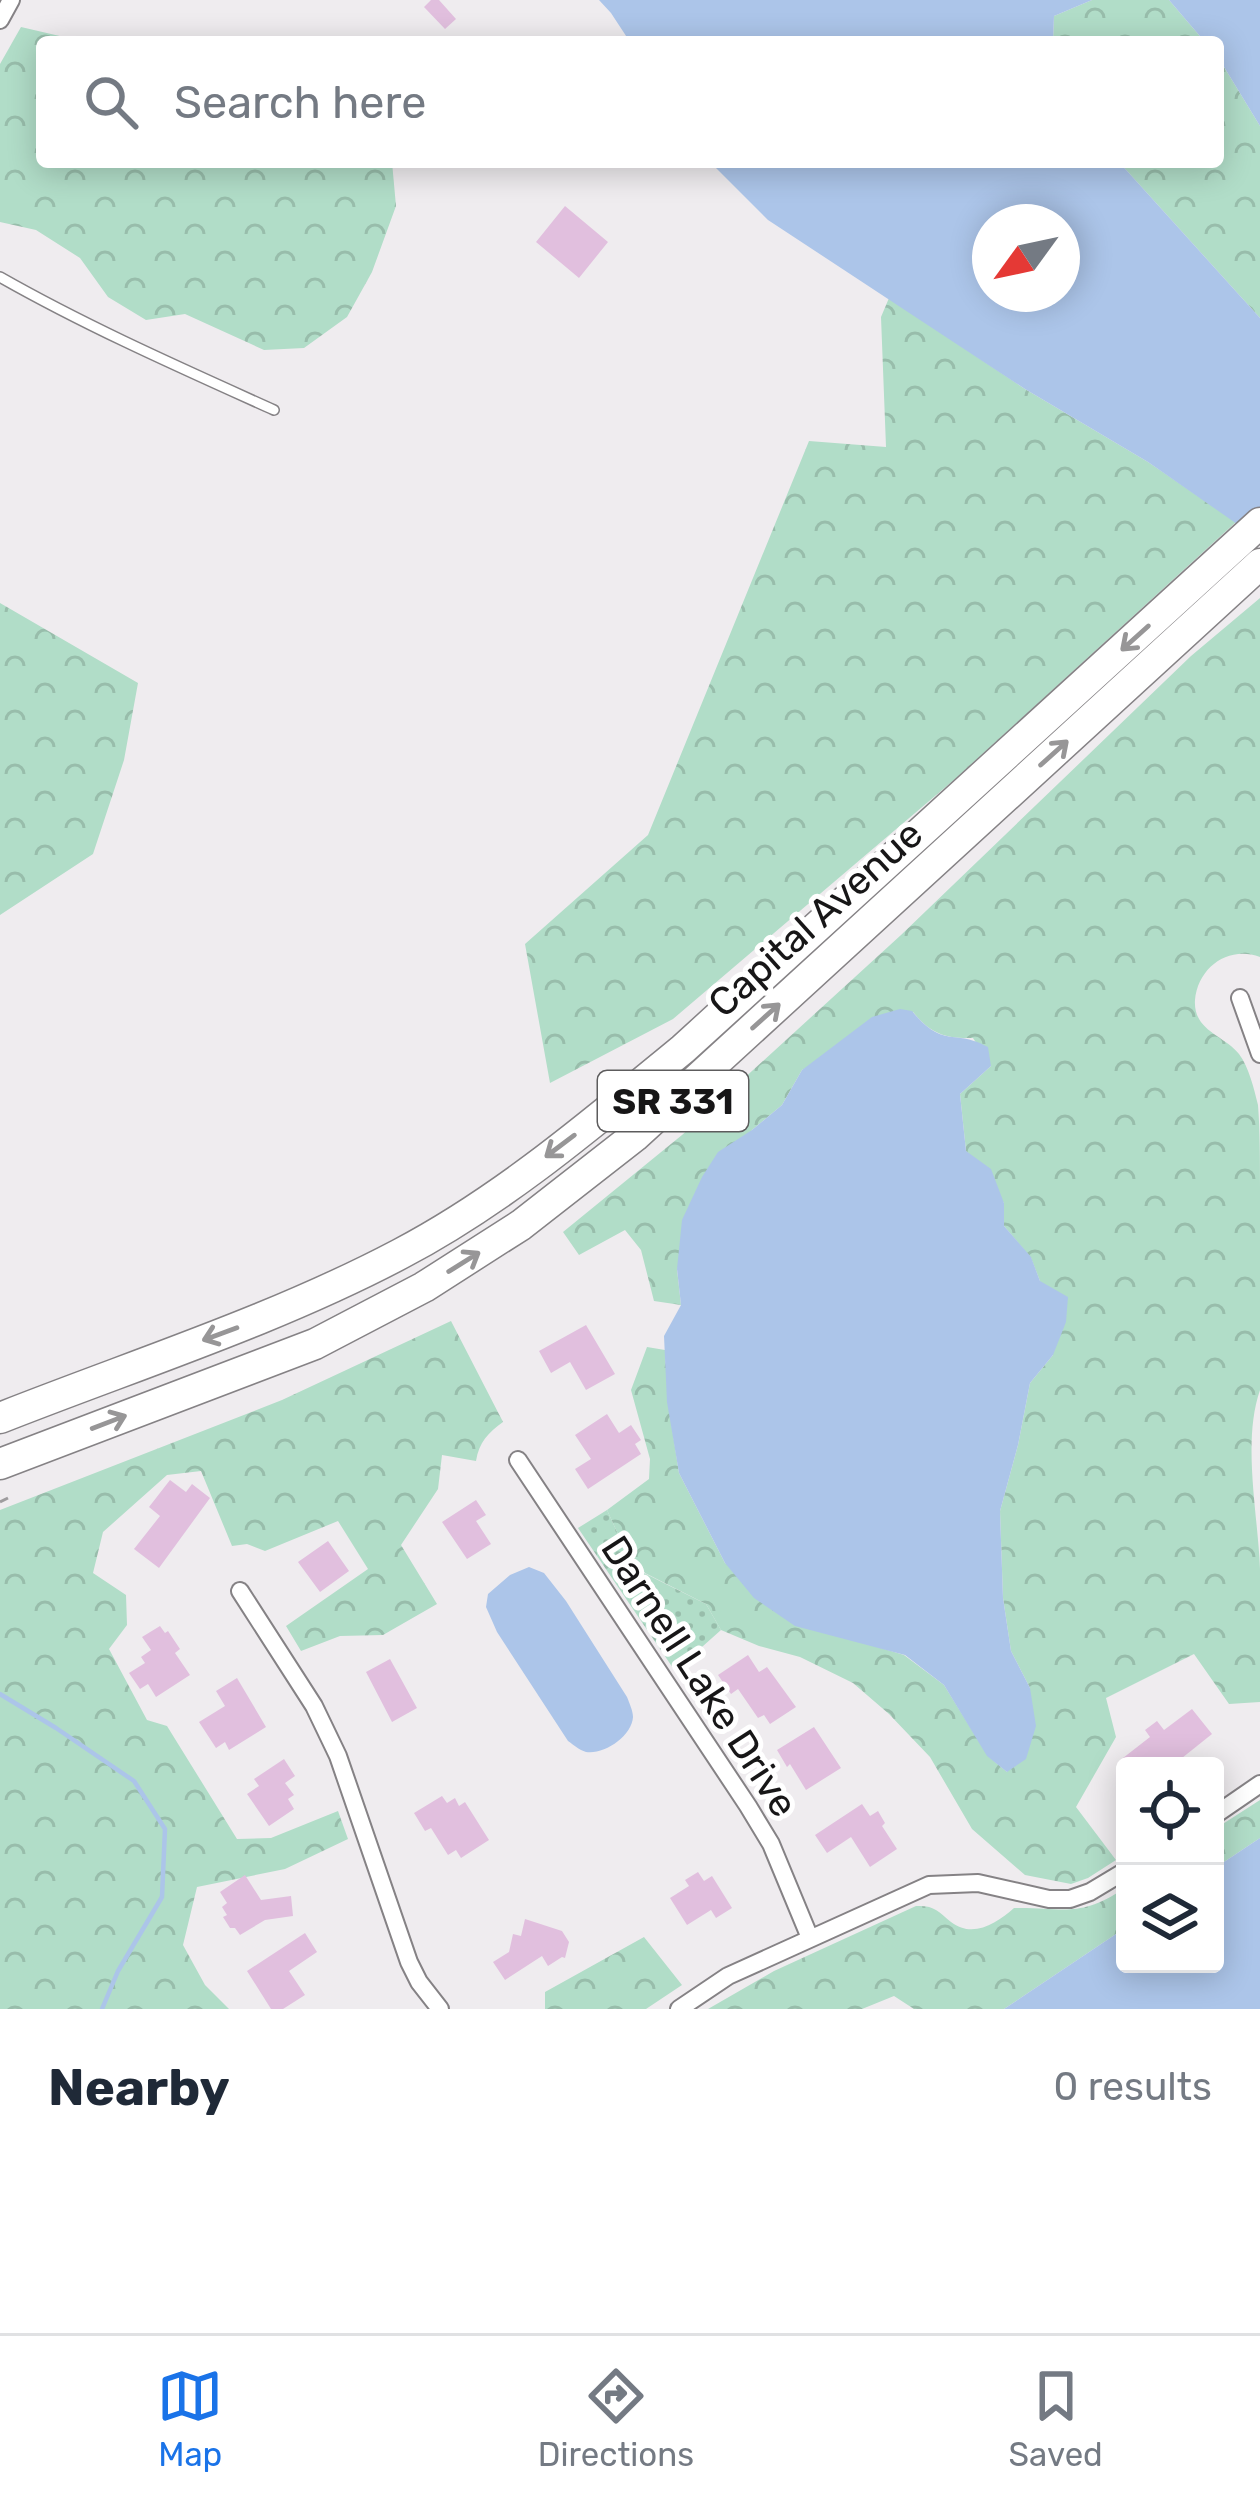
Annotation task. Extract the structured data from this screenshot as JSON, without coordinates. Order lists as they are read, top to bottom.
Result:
{
  "streets": {
    "highway": ["Capital Avenue", "SR 331"],
    "street": ["Darnell Lake Drive"]
  },
  "north": "bottom left",
  "page": {
    "search": "Search here",
    "heading": ["Nearby", "0 results"],
    "nav": ["Map", "Directions", "Saved"]
  }
}
